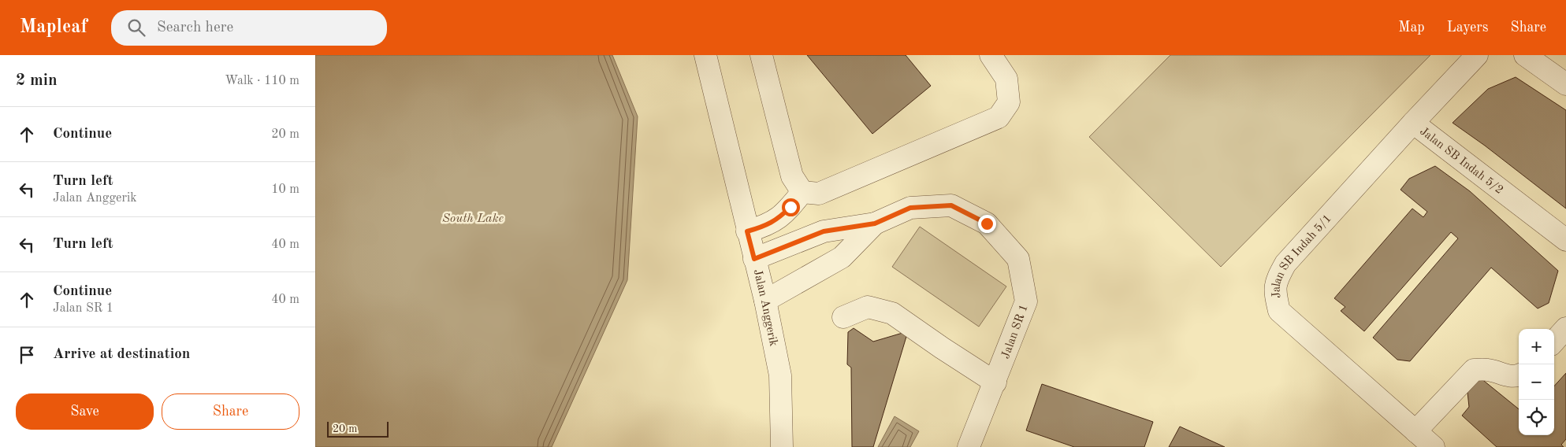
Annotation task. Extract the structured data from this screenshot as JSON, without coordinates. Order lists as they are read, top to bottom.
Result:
{
  "streets": {
    "street": [
      "Jalan SB Indah 5/2",
      "Jalan SB Indah 5/1",
      "Jalan Anggerik",
      "Jalan SR 1"
    ]
  },
  "crossings": [
    ["Jalan SB Indah 5/2", "Jalan SB Indah 5/1"]
  ],
  "water": ["South Lake"],
  "scale_bar": "20 m",
  "page": {
    "header": "Mapleaf",
    "search": "Search here",
    "nav": ["Map", "Layers", "Share"],
    "heading": ["2 min", "Walk · 110 m"],
    "list": [
      ["Continue", "20 m"],
      ["Turn left", "Jalan Anggerik", "10 m"],
      ["Turn left", "40 m"],
      ["Continue", "Jalan SR 1", "40 m"],
      "Arrive at destination"
    ],
    "map_buttons": ["+", "−"],
    "buttons": ["Save", "Share"],
    "scale": "20 m"
  }
}
